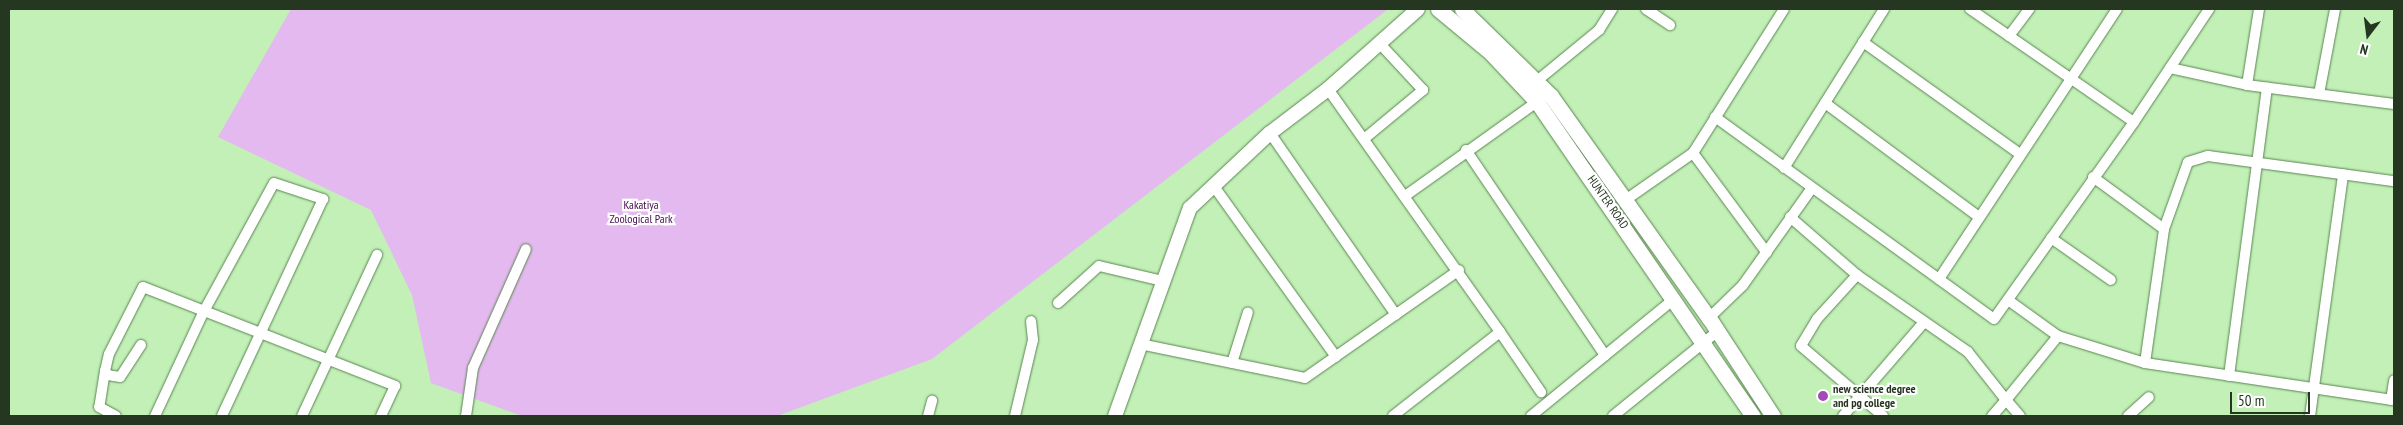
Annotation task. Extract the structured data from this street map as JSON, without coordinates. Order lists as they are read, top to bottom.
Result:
{
  "streets": {
    "main road": ["HUNTER ROAD"]
  },
  "parks": ["Kakatiya Zoological Park"],
  "places": ["new science degree and pg college"],
  "scale_bar": "50 m",
  "north": "bottom"
}
